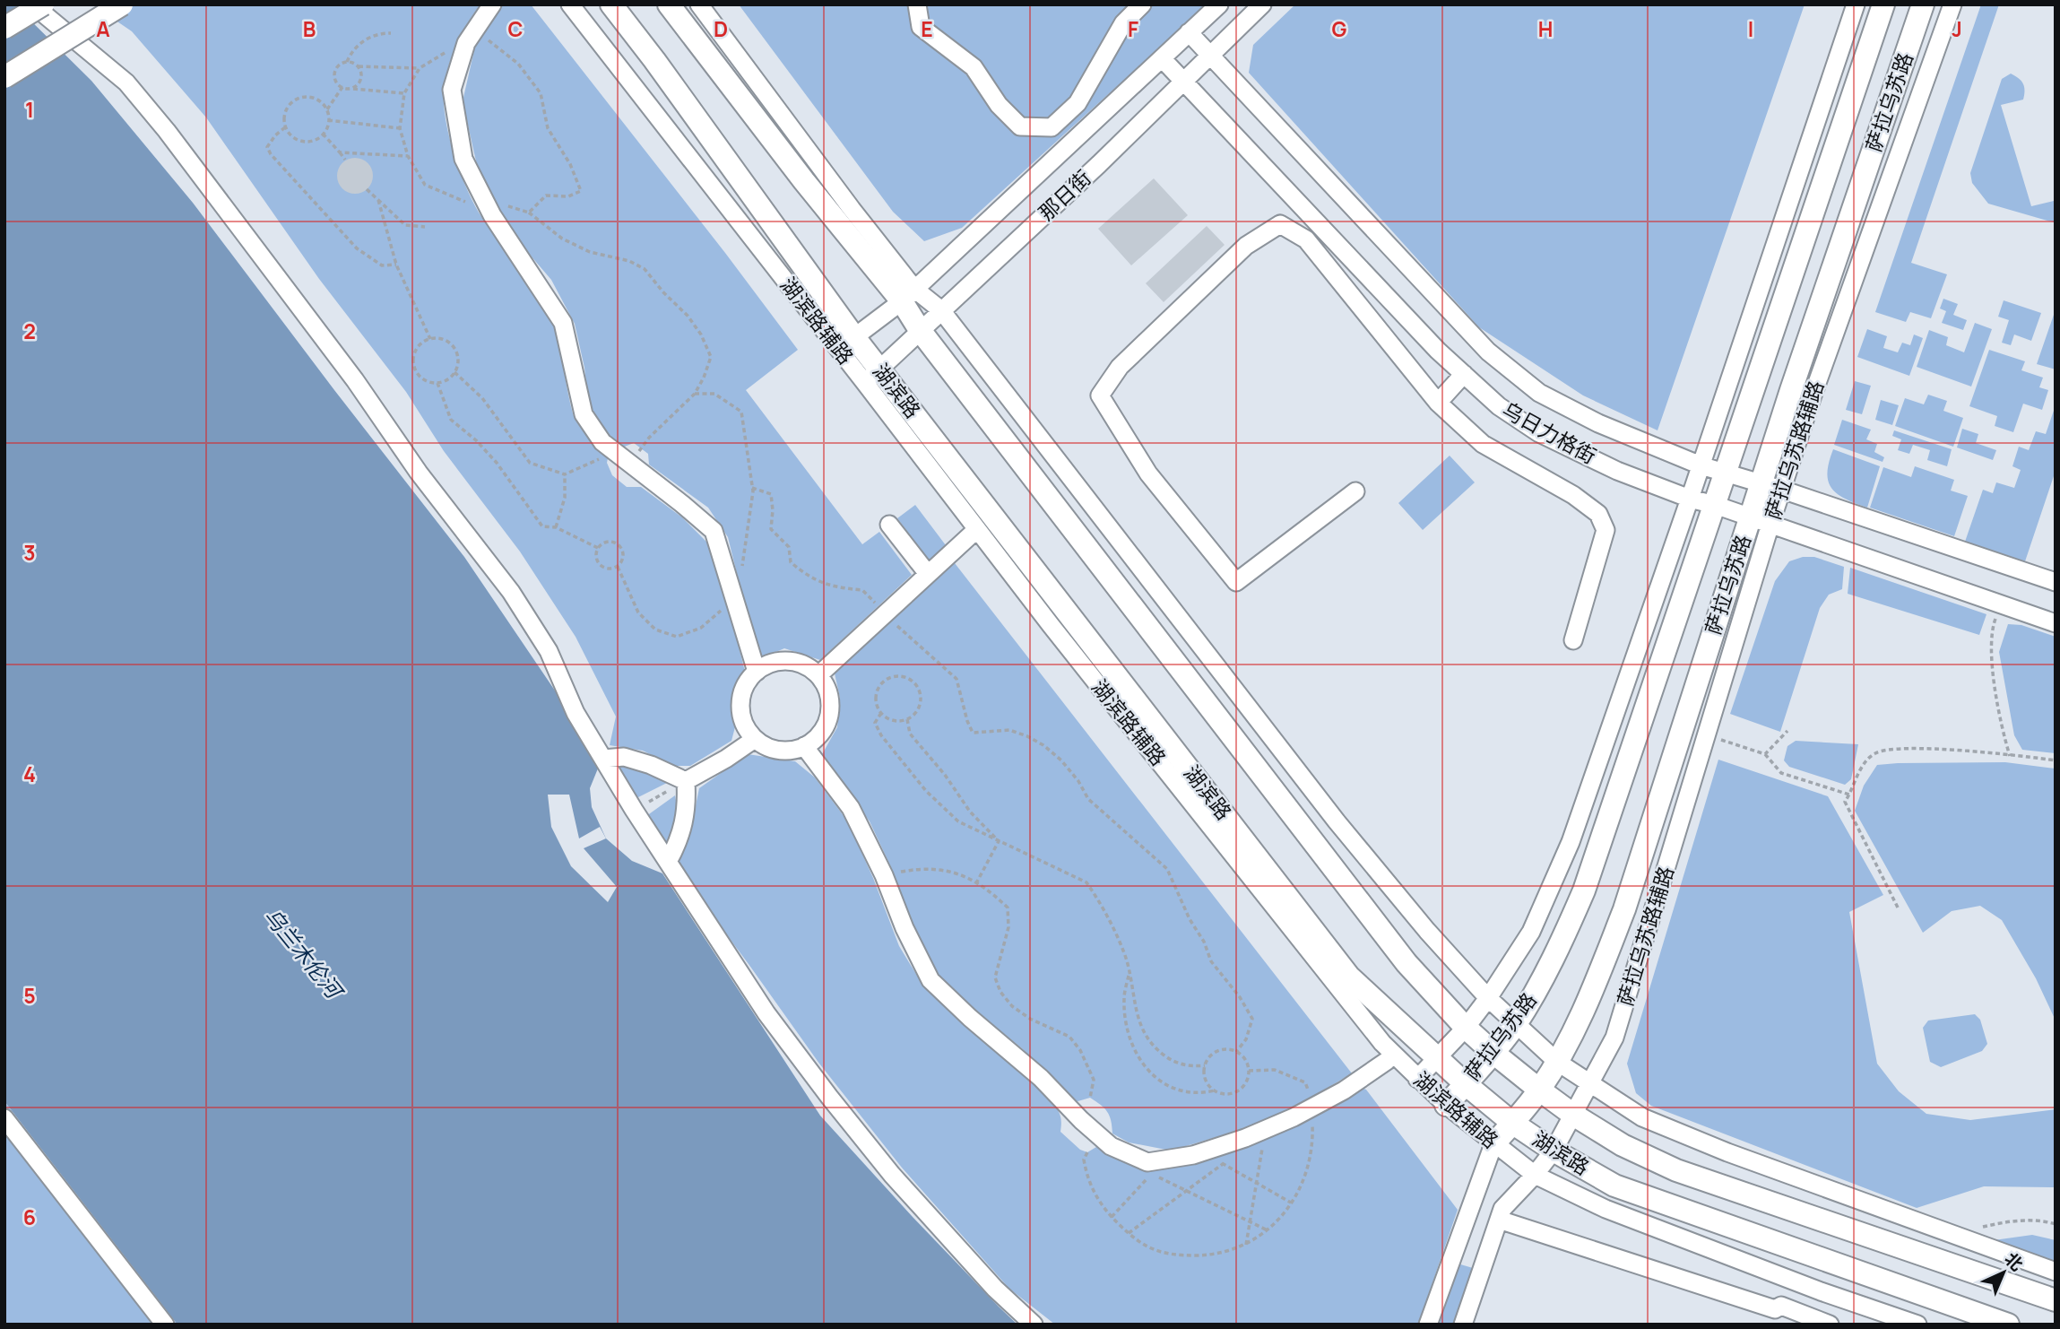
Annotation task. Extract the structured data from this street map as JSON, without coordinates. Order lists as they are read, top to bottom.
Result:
{
  "streets": {
    "main road": ["萨拉乌苏路", "湖滨路"],
    "street": [
      "那日街",
      "湖滨路辅路",
      "乌日力格街",
      "萨拉乌苏路辅路"
    ]
  },
  "crossings": [
    ["萨拉乌苏路", "湖滨路辅路"],
    ["萨拉乌苏路", "湖滨路"],
    ["萨拉乌苏路", "乌日力格街"],
    ["萨拉乌苏路", "萨拉乌苏路辅路"],
    ["那日街", "湖滨路辅路"],
    ["那日街", "湖滨路"],
    ["那日街", "乌日力格街"],
    ["湖滨路辅路", "湖滨路"],
    ["湖滨路辅路", "萨拉乌苏路辅路"],
    ["湖滨路", "萨拉乌苏路辅路"],
    ["乌日力格街", "萨拉乌苏路辅路"]
  ],
  "water": ["乌兰木伦河"],
  "north": "top right",
  "grid": {
    "columns": [
      "A",
      "B",
      "C",
      "D",
      "E",
      "F",
      "G",
      "H",
      "I",
      "J"
    ],
    "rows": [
      "1",
      "2",
      "3",
      "4",
      "5",
      "6"
    ]
  }
}
